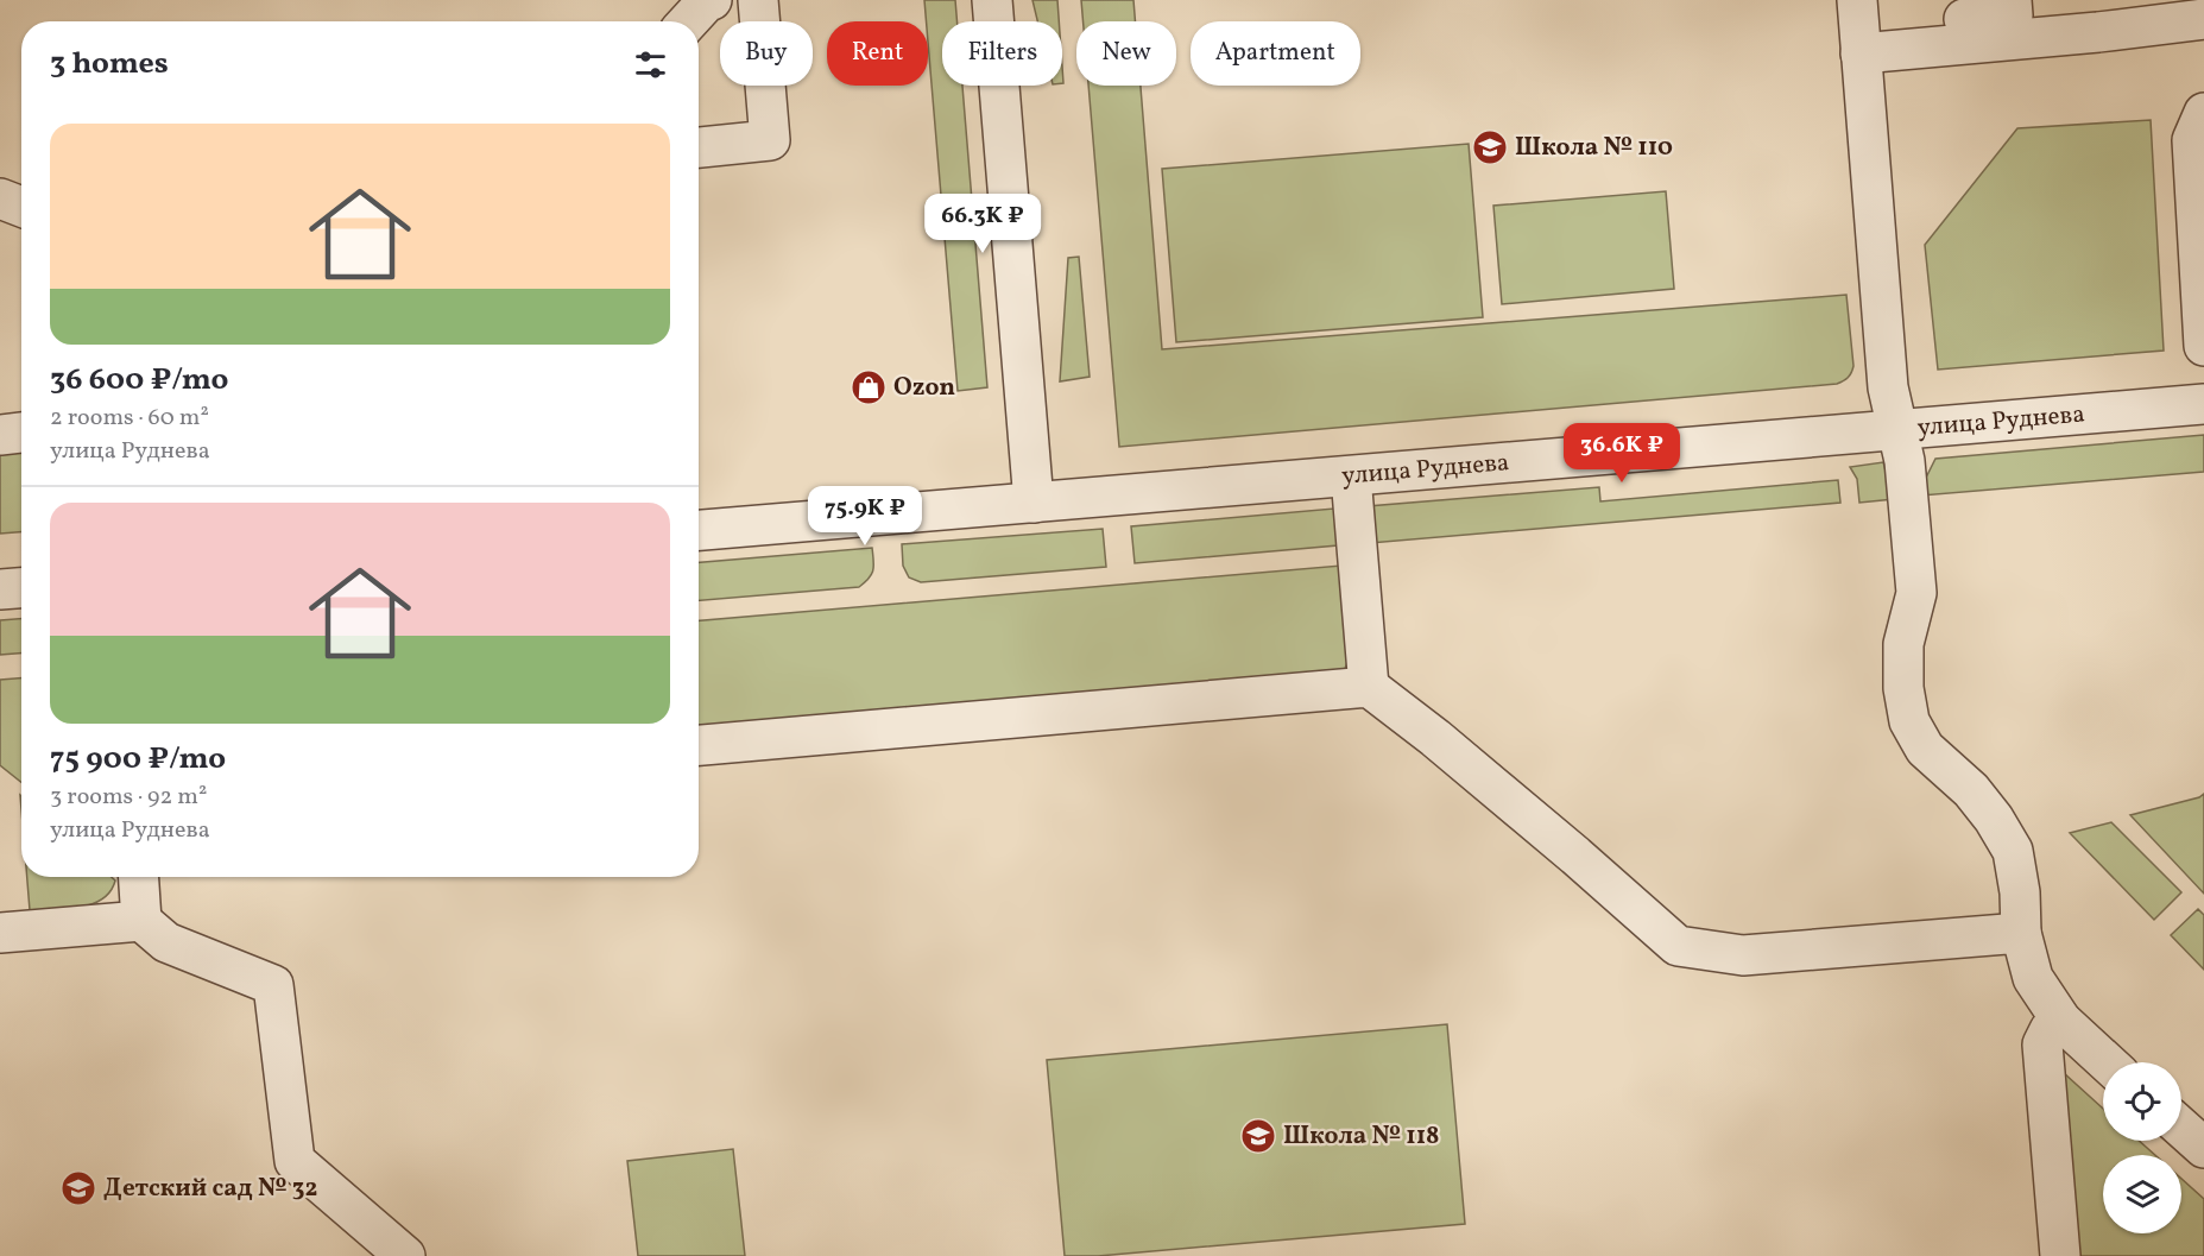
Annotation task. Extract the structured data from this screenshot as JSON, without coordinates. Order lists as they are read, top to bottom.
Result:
{
  "streets": {
    "street": ["улица Руднева"]
  },
  "places": {
    "school or university": ["Школа № 110", "Школа № 118", "Детский сад № 32"],
    "shop": ["Ozon"]
  },
  "page": {
    "chip": [
      "Buy",
      "Rent",
      "Filters",
      "New",
      "Apartment"
    ],
    "heading": "3 homes",
    "list": [
      {
        "name": "36 600 ₽/mo",
        "note": "2 rooms · 60 m² · улица Руднева"
      },
      {
        "name": "75 900 ₽/mo",
        "note": "3 rooms · 92 m² · улица Руднева"
      }
    ],
    "price": ["66.3K ₽", "36.6K ₽", "75.9K ₽"]
  }
}
